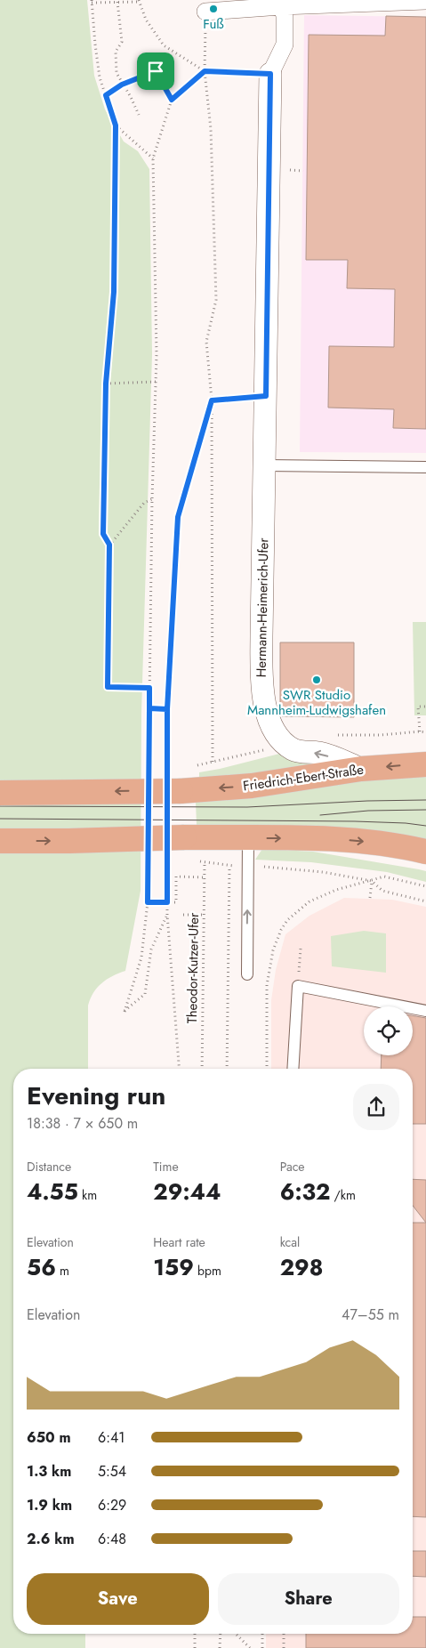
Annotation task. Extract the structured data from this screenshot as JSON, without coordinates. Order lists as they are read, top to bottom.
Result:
{
  "streets": {
    "main road": ["Friedrich-Ebert-Straße"],
    "street": ["Hermann-Heimerich-Ufer"],
    "path": ["Theodor-Kutzer-Ufer"]
  },
  "crossings": [
    ["Hermann-Heimerich-Ufer", "Friedrich-Ebert-Straße"]
  ],
  "places": ["Fuß", "SWR Studio Mannheim-Ludwigshafen"],
  "page": {
    "heading": ["Evening run", "18:38 · 7 × 650 m"],
    "stats": [
      ["Distance", "4.55 km"],
      ["Time", "29:44"],
      ["Pace", "6:32 /km"],
      ["Elevation", "56 m"],
      ["Heart rate", "159 bpm"],
      ["kcal", "298"]
    ],
    "chart": ["Elevation", "47–55 m"],
    "list": [
      {
        "name": "650 m",
        "note": "6:41"
      },
      {
        "name": "1.3 km",
        "note": "5:54"
      },
      {
        "name": "1.9 km",
        "note": "6:29"
      },
      {
        "name": "2.6 km",
        "note": "6:48"
      }
    ],
    "buttons": ["Save", "Share"]
  }
}
